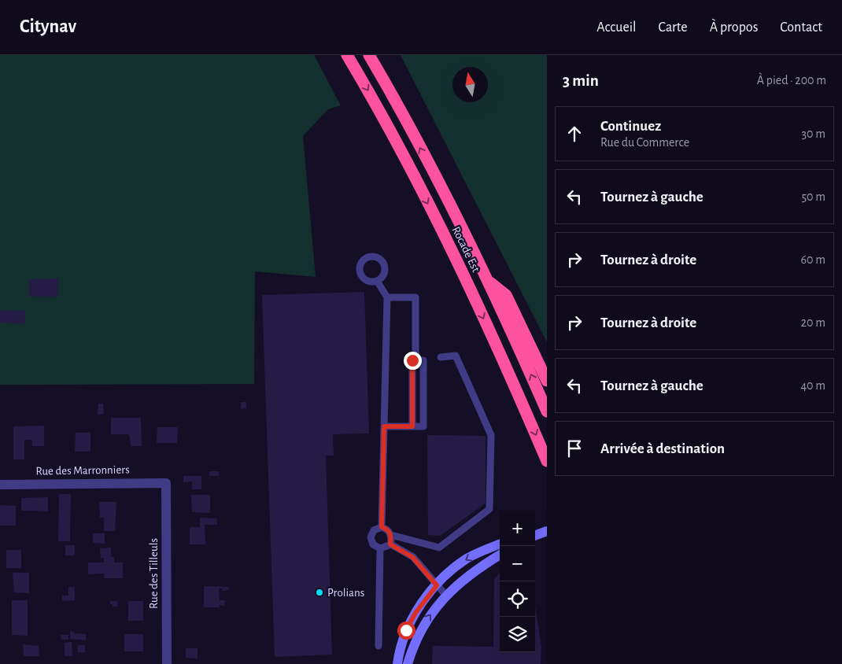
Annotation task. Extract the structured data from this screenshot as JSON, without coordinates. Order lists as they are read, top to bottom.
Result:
{
  "streets": {
    "highway": ["Rocade Est"],
    "street": ["Rue des Marronniers", "Rue des Tilleuls"]
  },
  "crossings": [
    ["Rue des Marronniers", "Rue des Tilleuls"]
  ],
  "places": ["Prolians"],
  "north": "top",
  "page": {
    "header": "Citynav",
    "nav": [
      "Accueil",
      "Carte",
      "À propos",
      "Contact"
    ],
    "heading": ["3 min", "À pied · 200 m"],
    "list": [
      ["Continuez", "Rue du Commerce", "30 m"],
      ["Tournez à gauche", "50 m"],
      ["Tournez à droite", "60 m"],
      ["Tournez à droite", "20 m"],
      ["Tournez à gauche", "40 m"],
      "Arrivée à destination"
    ],
    "map_buttons": ["+", "−"]
  }
}
